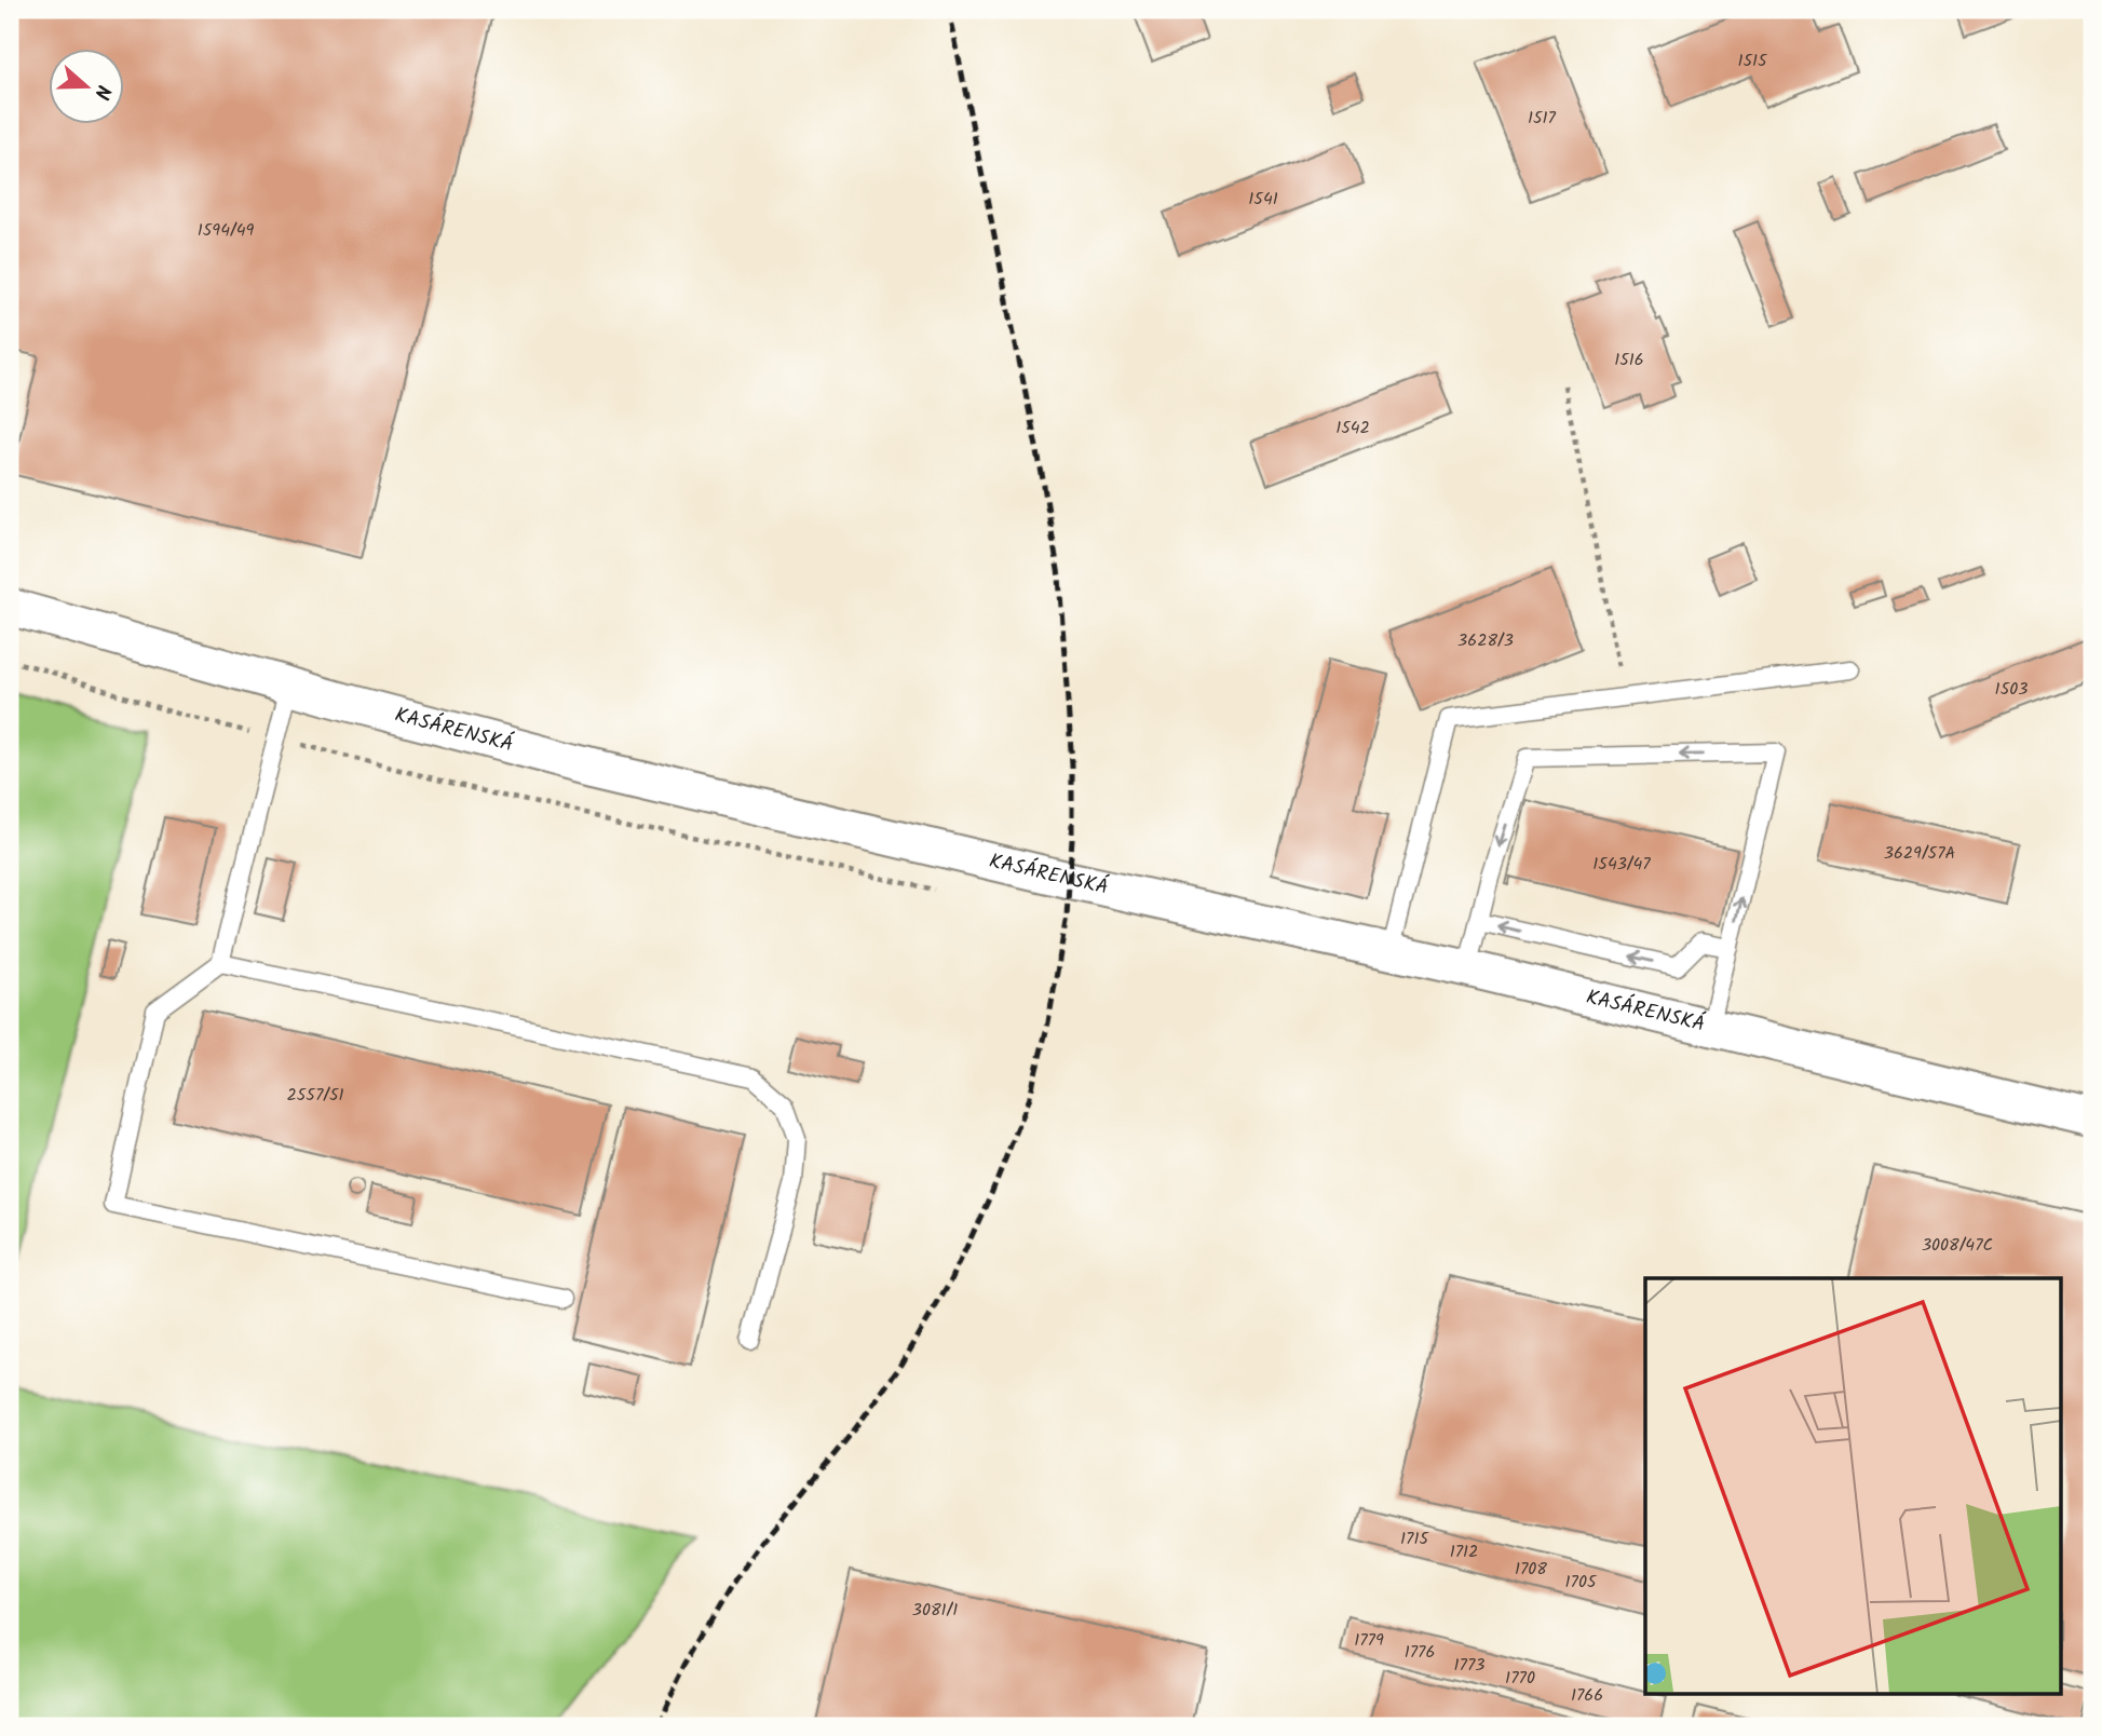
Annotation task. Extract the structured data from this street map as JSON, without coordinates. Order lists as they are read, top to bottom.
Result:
{
  "streets": {
    "street": ["KASÁRENSKÁ"]
  },
  "house_numbers": [
    "1515",
    "1517",
    "1541",
    "1594/49",
    "1516",
    "1542",
    "3628/3",
    "1503",
    "3629/57A",
    "1543/47",
    "2557/51",
    "3008/47C",
    "1715",
    "1712",
    "1708",
    "1705",
    "3081/1",
    "1779",
    "1776",
    "1773",
    "1770",
    "1766"
  ],
  "north": "right"
}
